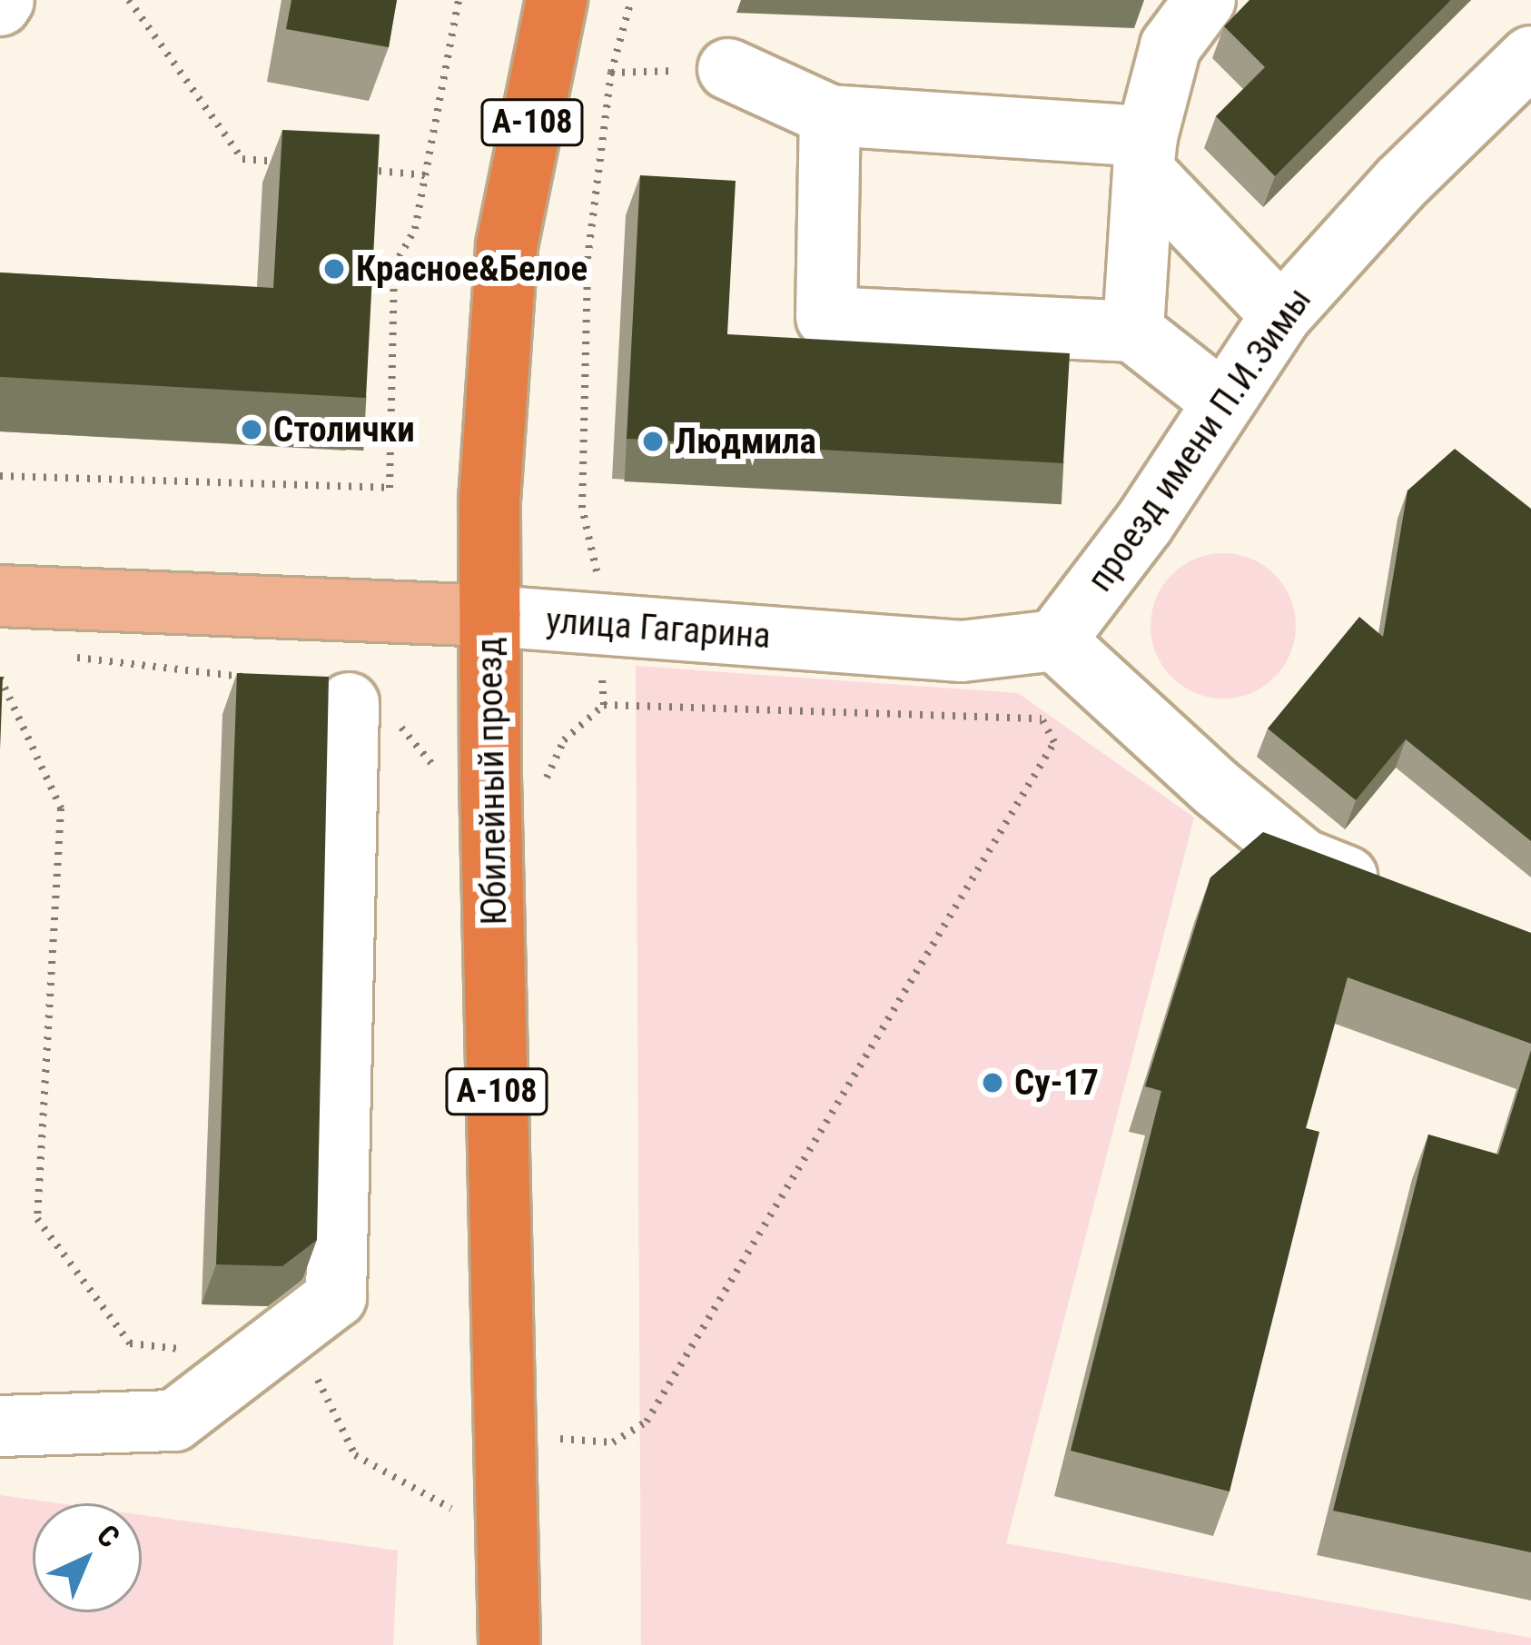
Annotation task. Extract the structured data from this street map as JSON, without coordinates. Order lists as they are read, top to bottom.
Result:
{
  "streets": {
    "highway": ["А-108", "Юбилейный проезд"],
    "main road": ["улица Гагарина"],
    "street": ["проезд имени П.И.Зимы"]
  },
  "crossings": [
    ["проезд имени П.И.Зимы", "улица Гагарина"],
    ["улица Гагарина", "Юбилейный проезд"]
  ],
  "places": [
    "Красное&Белое",
    "Столички",
    "Людмила",
    "Су-17"
  ],
  "north": "top right"
}
